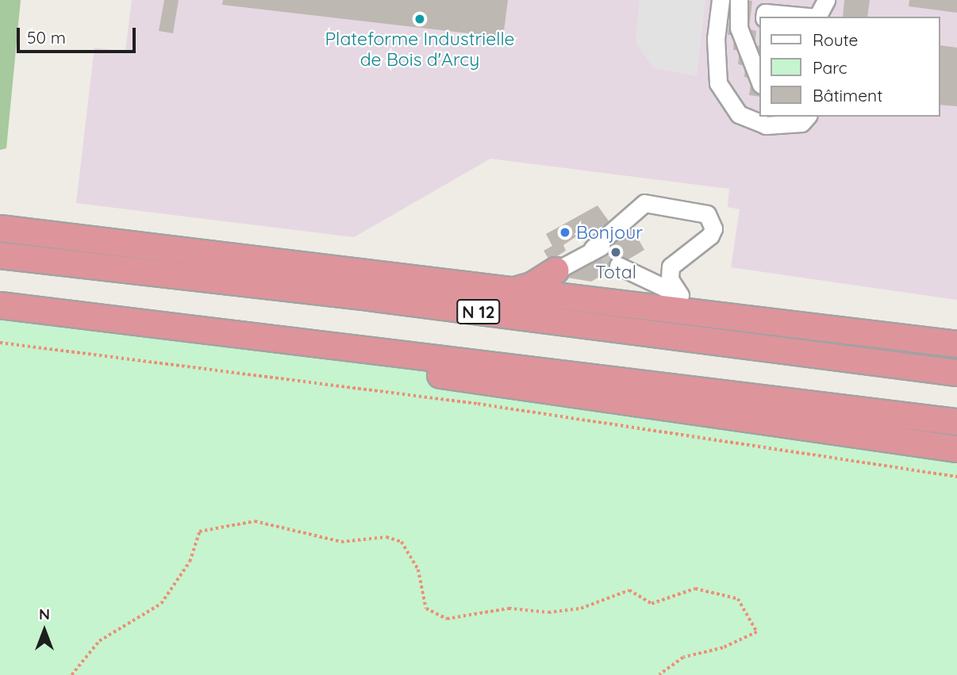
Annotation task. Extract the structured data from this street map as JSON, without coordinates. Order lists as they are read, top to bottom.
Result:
{
  "streets": {
    "highway": ["N 12"]
  },
  "places": ["Plateforme Industrielle de Bois d'Arcy", "Bonjour", "Total"],
  "legend": ["Route", "Parc", "Bâtiment"],
  "scale_bar": "50 m",
  "north": "top"
}
